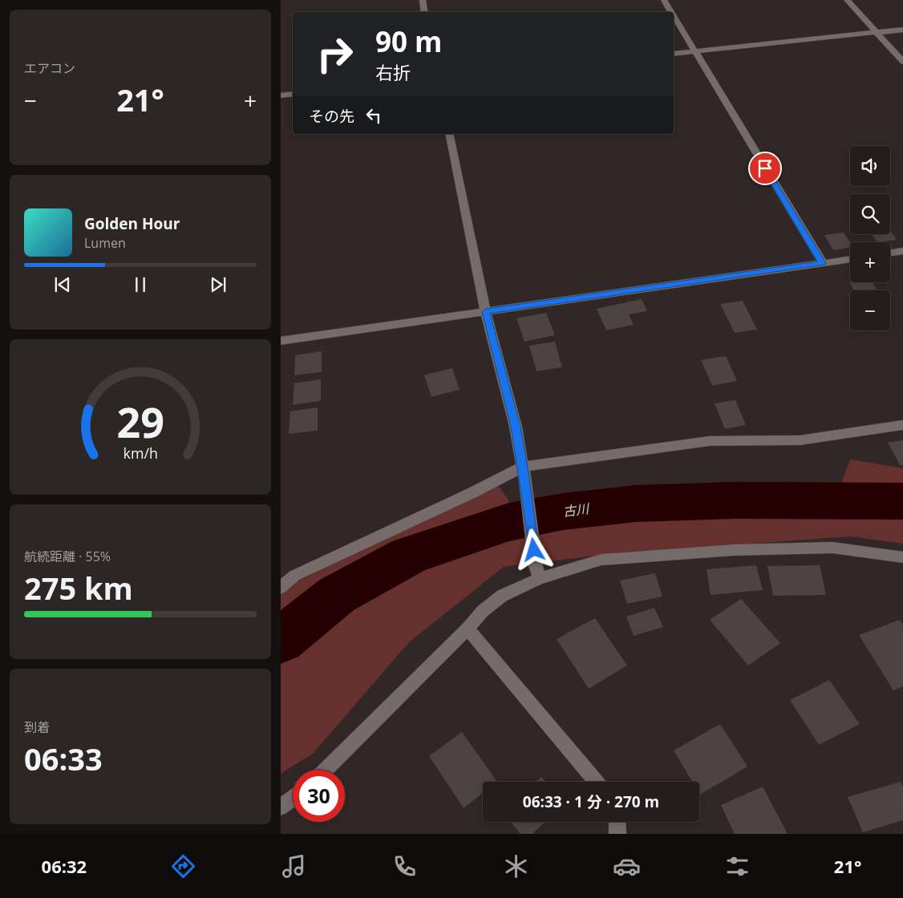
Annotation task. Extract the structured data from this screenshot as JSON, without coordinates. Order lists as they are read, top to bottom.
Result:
{
  "water": ["古川"],
  "page": {
    "tile": [
      "エアコン",
      ["航続距離 · 55%", "275 km"],
      ["到着", "06:33"]
    ],
    "turn": ["90 m", "右折"],
    "heat": ["−", "21°", "+"],
    "then": "その先",
    "map_buttons": ["+", "−"],
    "song": ["Golden Hour", "Lumen"],
    "limit": "30",
    "trip": "06:33 · 1 分 · 270 m",
    "tabs": ["06:32", "21°"],
    "gauge": ["29", "km/h"]
  }
}
